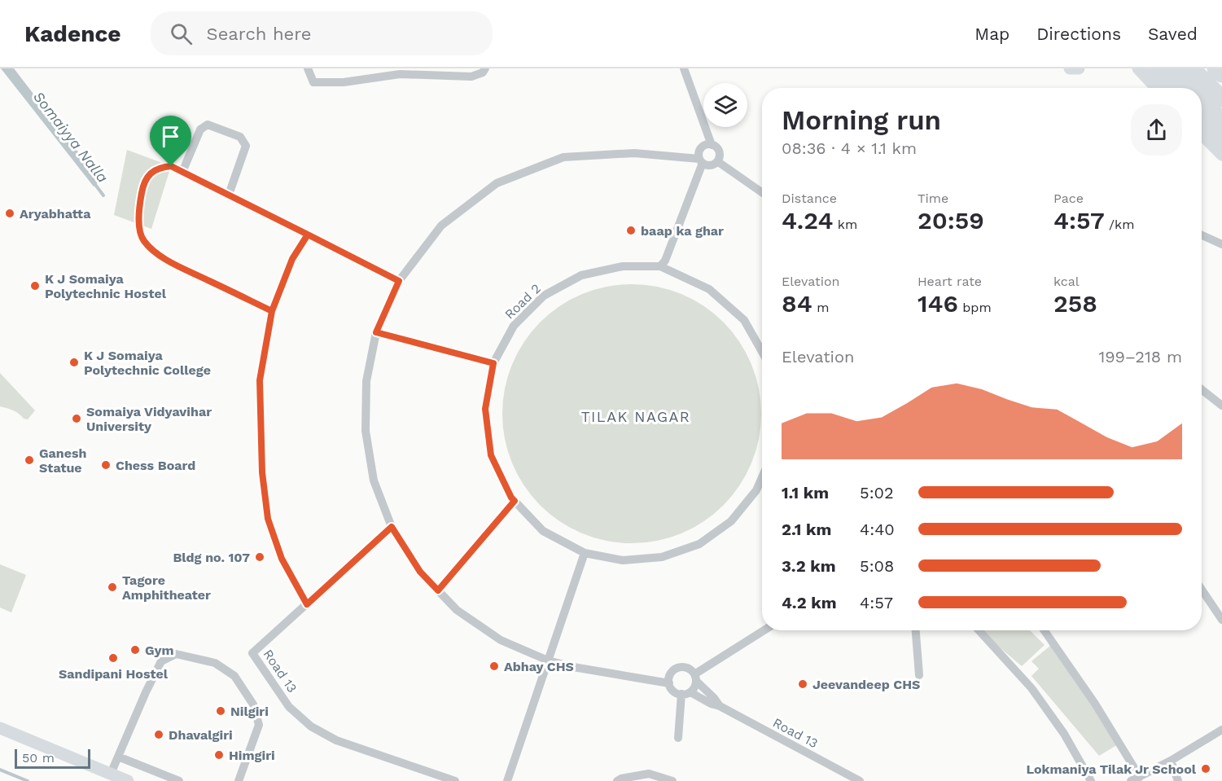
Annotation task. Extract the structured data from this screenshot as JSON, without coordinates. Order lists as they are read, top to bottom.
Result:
{
  "streets": {
    "street": ["Road 2", "Road 13"]
  },
  "districts": ["TILAK NAGAR"],
  "water": ["Somaiyya Nalla"],
  "places": [
    "Aryabhatta",
    "baap ka ghar",
    "K J Somaiya Polytechnic Hostel",
    "K J Somaiya Polytechnic College",
    "Somaiya Vidyavihar University",
    "Ganesh Statue",
    "Chess Board",
    "Bldg no. 107",
    "Tagore Amphitheater",
    "Gym",
    "Sandipani Hostel",
    "Abhay CHS",
    "Jeevandeep CHS",
    "Nilgiri",
    "Dhavalgiri",
    "Himgiri",
    "Lokmaniya Tilak Jr School"
  ],
  "scale_bar": "50 m",
  "page": {
    "header": "Kadence",
    "search": "Search here",
    "nav": ["Map", "Directions", "Saved"],
    "heading": ["Morning run", "08:36 · 4 × 1.1 km"],
    "stats": [
      ["Distance", "4.24 km"],
      ["Time", "20:59"],
      ["Pace", "4:57 /km"],
      ["Elevation", "84 m"],
      ["Heart rate", "146 bpm"],
      ["kcal", "258"]
    ],
    "chart": ["Elevation", "199–218 m"],
    "list": [
      {
        "name": "1.1 km",
        "note": "5:02"
      },
      {
        "name": "2.1 km",
        "note": "4:40"
      },
      {
        "name": "3.2 km",
        "note": "5:08"
      },
      {
        "name": "4.2 km",
        "note": "4:57"
      }
    ],
    "scale": "50 m"
  }
}
